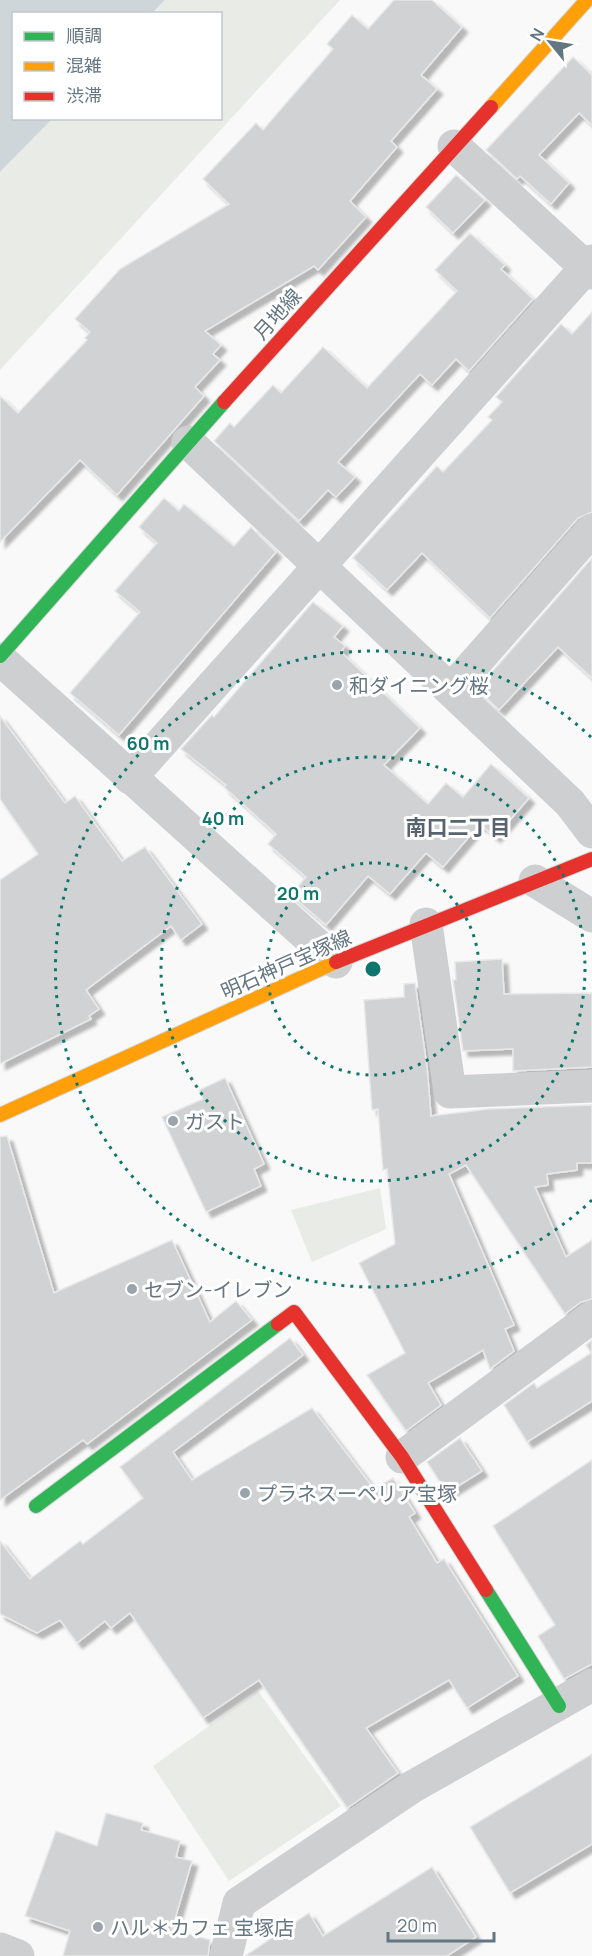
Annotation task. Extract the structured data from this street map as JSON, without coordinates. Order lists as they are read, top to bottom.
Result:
{
  "streets": {
    "street": ["月地線", "明石神戸宝塚線"]
  },
  "districts": ["南口二丁目"],
  "places": [
    "和ダイニング桜",
    "ガスト",
    "セブン-イレブン",
    "プラネスーペリア宝塚",
    "ハル＊カフェ 宝塚店"
  ],
  "legend": ["順調", "混雑", "渋滞"],
  "scale_bar": "20 m",
  "north": "top left",
  "rings": ["60 m", "40 m", "20 m"]
}
